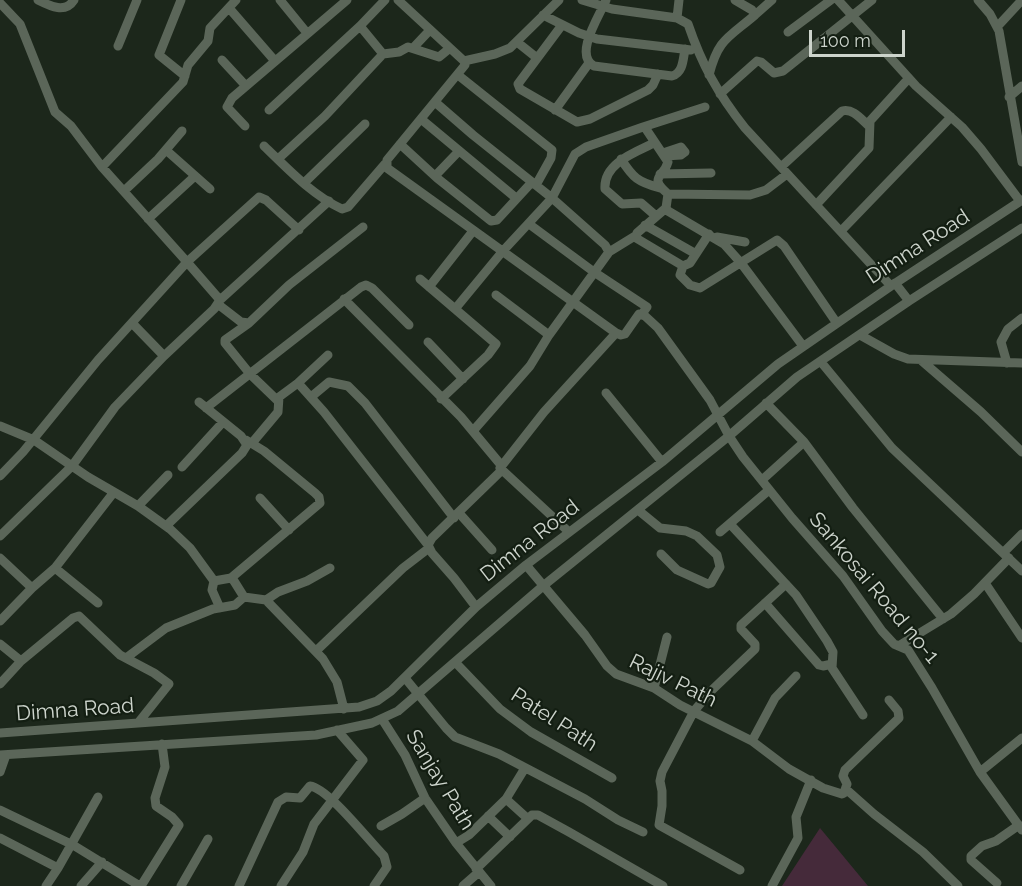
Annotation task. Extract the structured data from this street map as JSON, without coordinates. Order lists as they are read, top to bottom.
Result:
{
  "streets": {
    "street": [
      "Dimna Road",
      "Sankosai Road no-1",
      "Rajiv Path",
      "Patel Path",
      "Sanjay Path"
    ]
  },
  "crossings": [
    ["Dimna Road", "Sankosai Road no-1"],
    ["Dimna Road", "Rajiv Path"]
  ],
  "scale_bar": "100 m"
}
